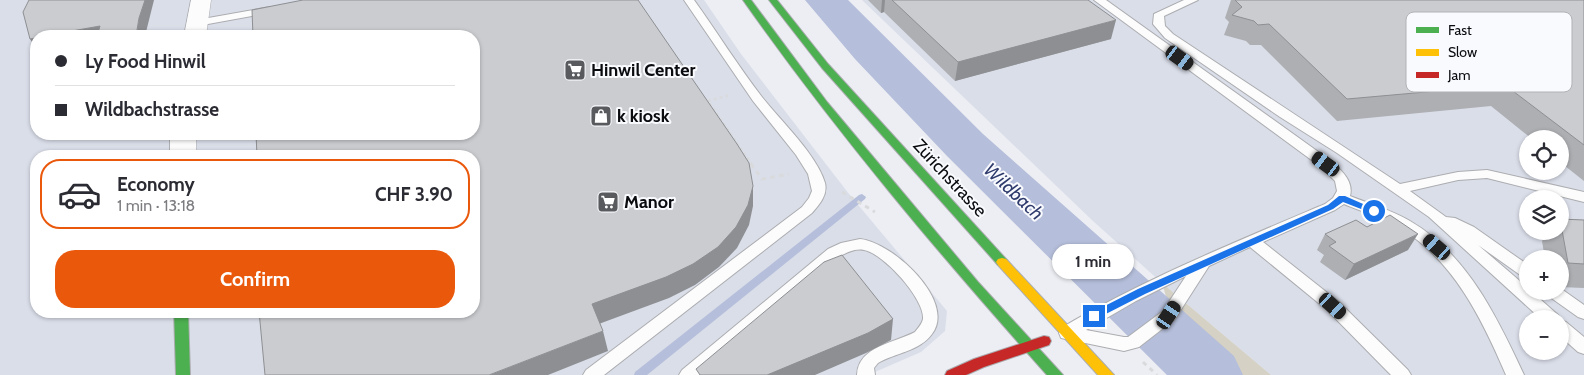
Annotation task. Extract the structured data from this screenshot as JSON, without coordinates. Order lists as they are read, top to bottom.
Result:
{
  "streets": {
    "main road": ["Zürichstrasse"]
  },
  "water": ["Wildbach"],
  "places": {
    "supermarket": ["Hinwil Center", "Manor"],
    "shop": ["k kiosk"]
  },
  "legend": ["Fast", "Slow", "Jam"],
  "page": {
    "banner": ["Ly Food Hinwil", "Wildbachstrasse"],
    "map_buttons": ["+", "−"],
    "list": [
      {
        "name": "Economy",
        "note": "1 min · 13:18",
        "value": "CHF 3.90"
      }
    ],
    "buttons": "Confirm",
    "bubble": "1 min"
  }
}
